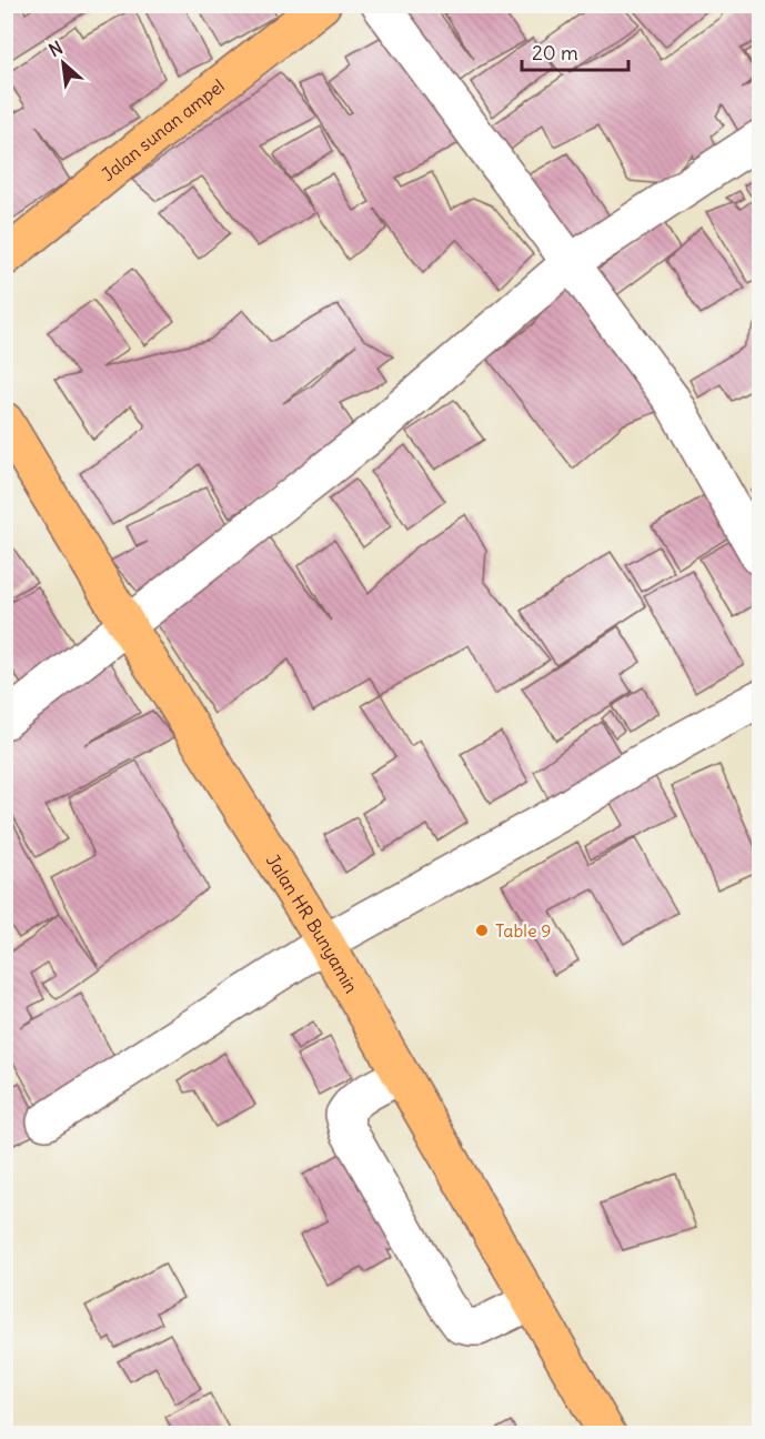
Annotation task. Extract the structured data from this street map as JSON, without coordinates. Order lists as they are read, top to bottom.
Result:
{
  "streets": {
    "main road": ["Jalan sunan ampel", "Jalan HR Bunyamin"]
  },
  "places": ["Table 9"],
  "scale_bar": "20 m",
  "north": "top left"
}
